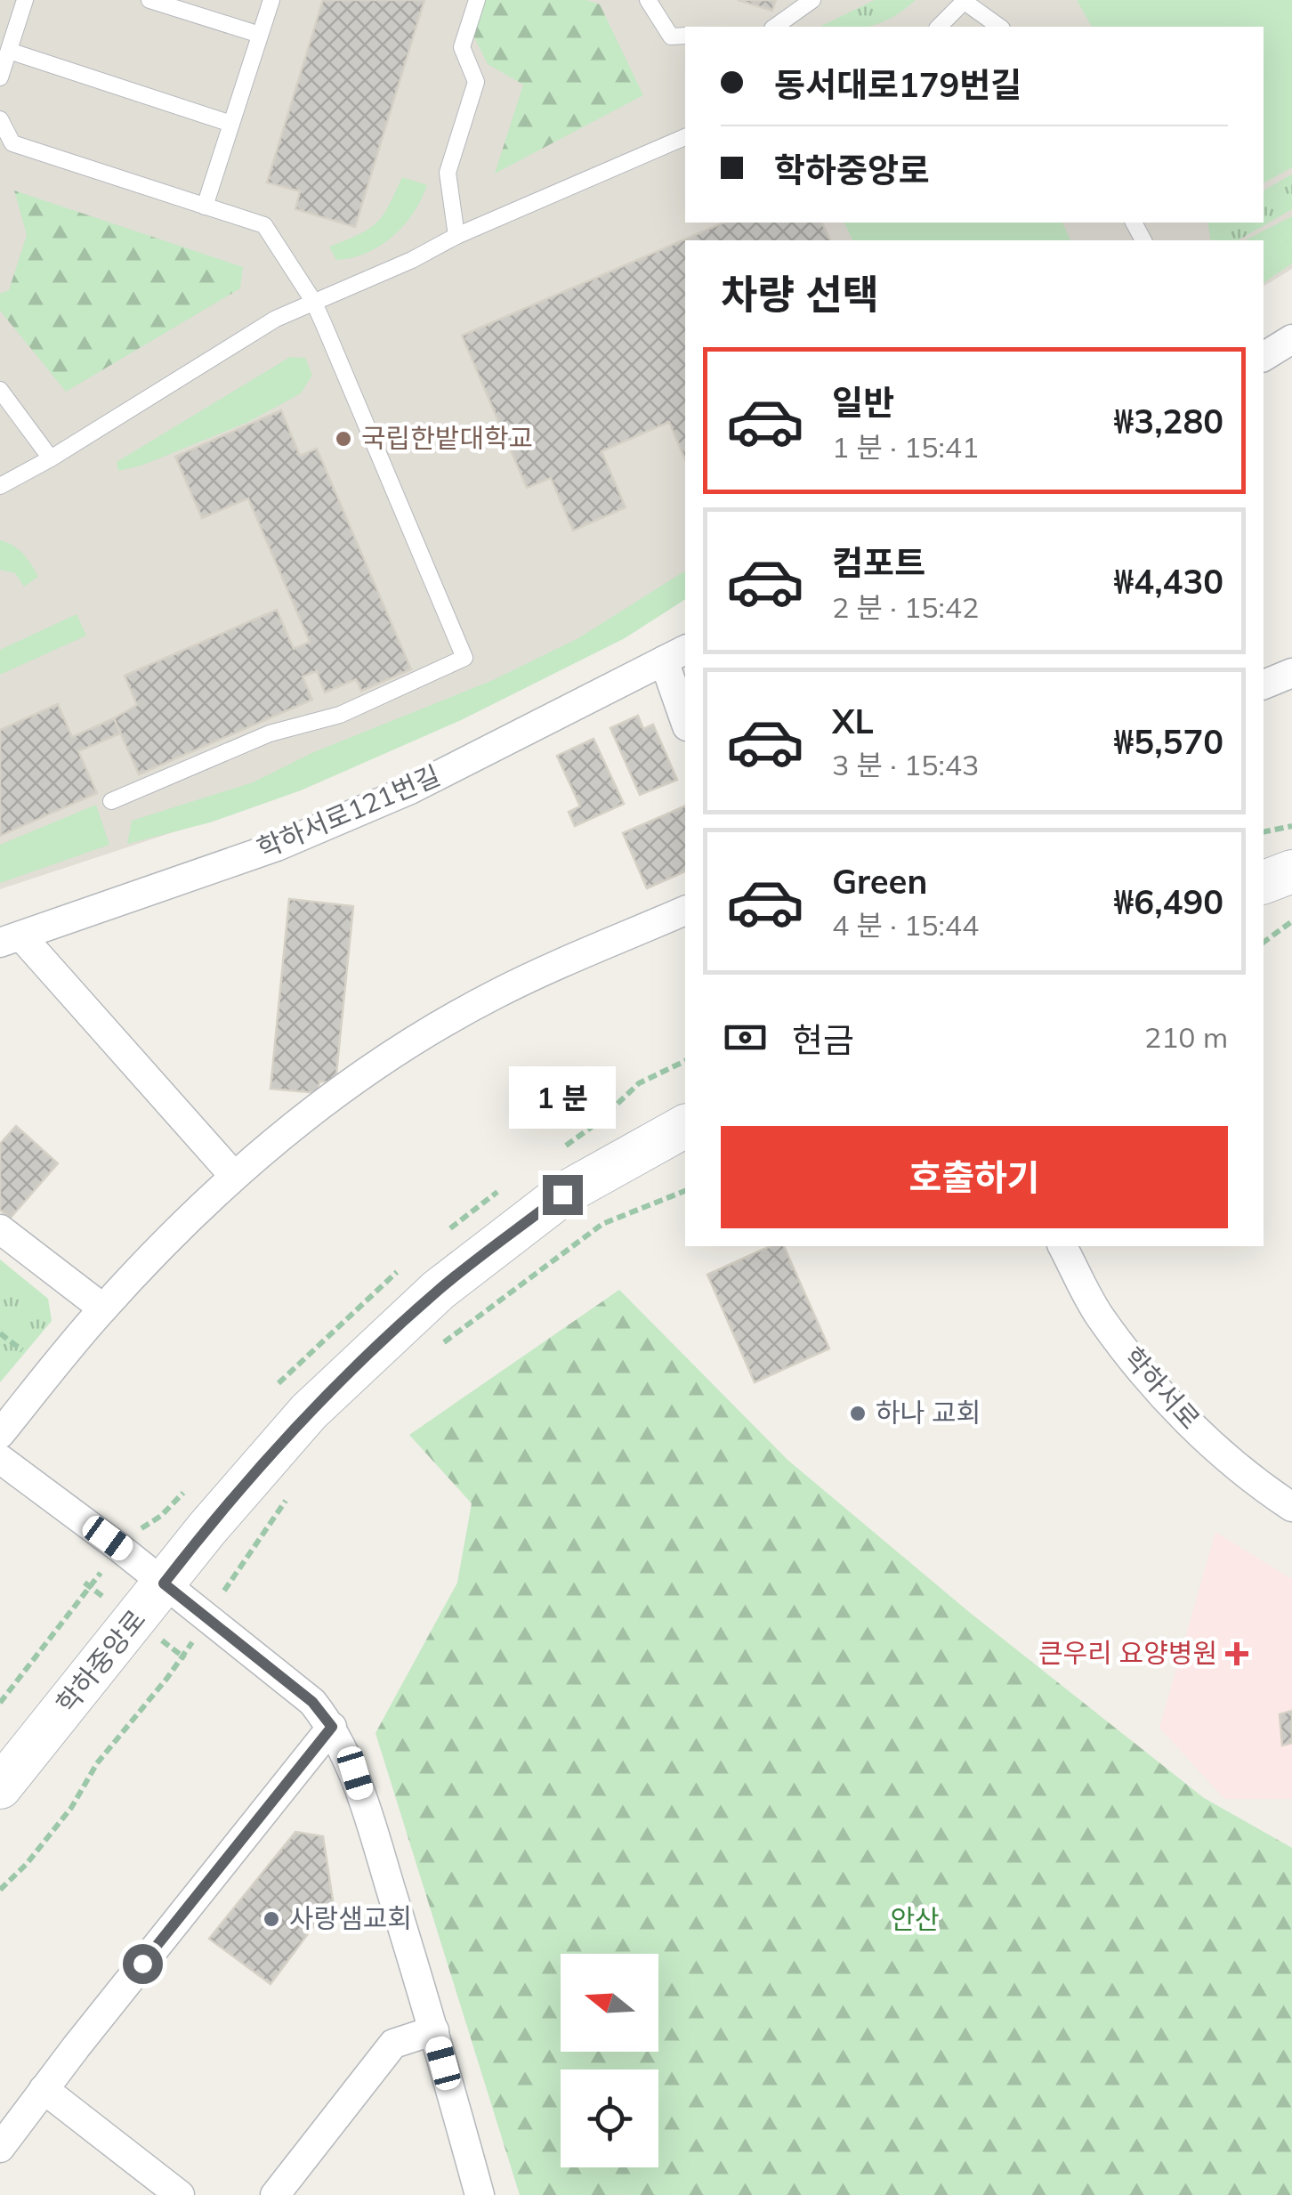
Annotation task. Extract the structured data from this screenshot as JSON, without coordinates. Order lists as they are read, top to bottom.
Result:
{
  "streets": {
    "street": ["학하서로121번길", "학하서로", "학하중앙로"]
  },
  "parks": ["안산"],
  "places": {
    "other": ["국립한밭대학교", "하나 교회", "사랑샘교회"],
    "health": ["큰우리 요양병원"]
  },
  "north": "left",
  "page": {
    "banner": ["동서대로179번길", "학하중앙로"],
    "heading": "차량 선택",
    "list": [
      {
        "name": "일반",
        "note": "1 분 · 15:41",
        "value": "₩3,280"
      },
      {
        "name": "컴포트",
        "note": "2 분 · 15:42",
        "value": "₩4,430"
      },
      {
        "name": "XL",
        "note": "3 분 · 15:43",
        "value": "₩5,570"
      },
      {
        "name": "Green",
        "note": "4 분 · 15:44",
        "value": "₩6,490"
      }
    ],
    "pay": ["현금", "210 m"],
    "bubble": "1 분",
    "buttons": "호출하기"
  }
}
